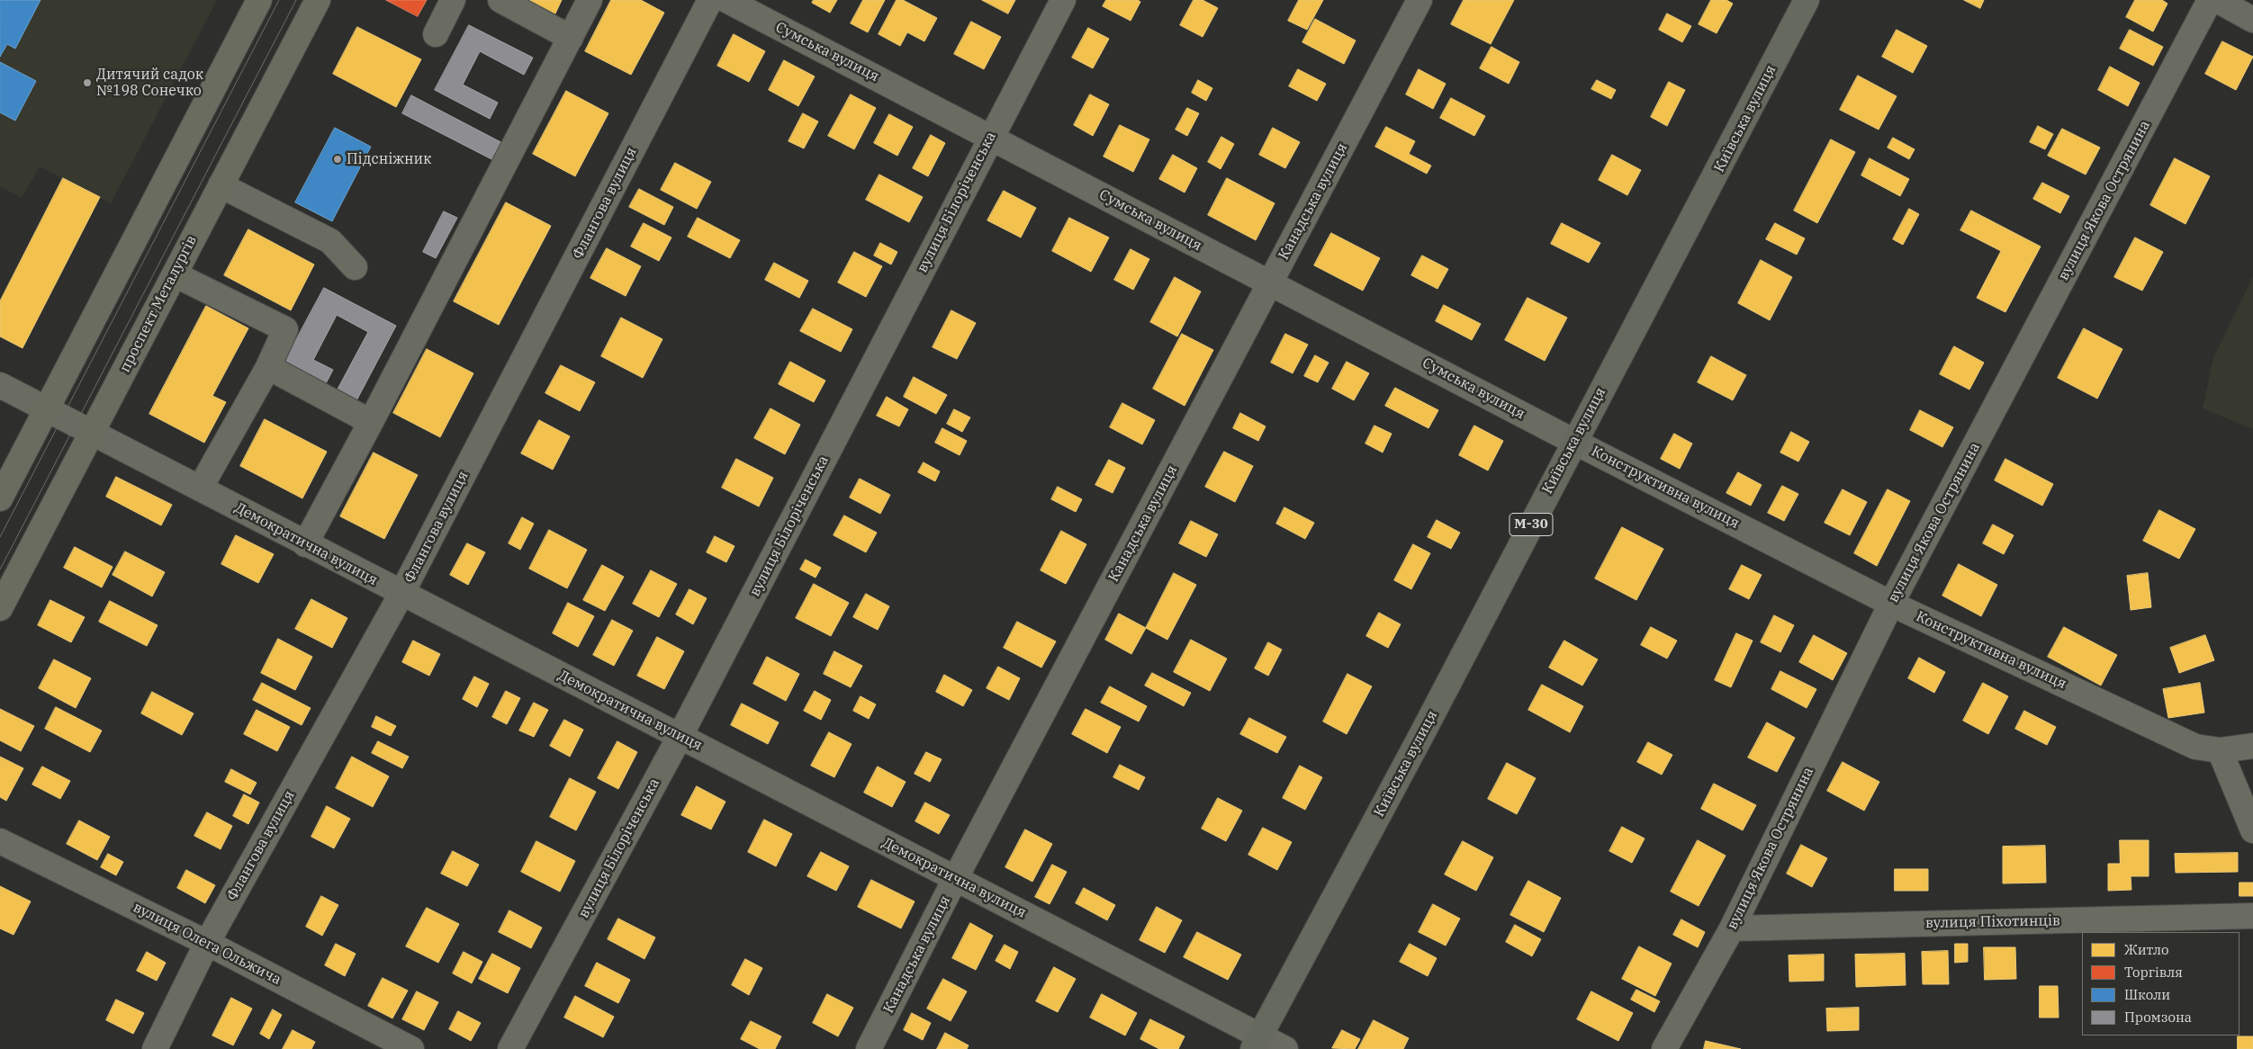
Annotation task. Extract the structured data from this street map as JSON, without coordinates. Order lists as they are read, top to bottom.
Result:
{
  "streets": {
    "highway": ["Київська вулиця", "М-30"],
    "main road": ["проспект Металургів"],
    "street": [
      "Сумська вулиця",
      "вулиця Якова Острянина",
      "Канадська вулиця",
      "вулиця Білоріченська",
      "Флангова вулиця",
      "Конструктивна вулиця",
      "Демократична вулиця",
      "вулиця Піхотинців",
      "вулиця Олега Ольжича"
    ]
  },
  "crossings": [
    ["Сумська вулиця", "Київська вулиця"],
    ["Сумська вулиця", "Канадська вулиця"],
    ["Сумська вулиця", "вулиця Білоріченська"],
    ["Сумська вулиця", "Конструктивна вулиця"],
    ["Київська вулиця", "Конструктивна вулиця"],
    ["Київська вулиця", "Демократична вулиця"],
    ["вулиця Якова Острянина", "Конструктивна вулиця"],
    ["вулиця Якова Острянина", "вулиця Піхотинців"],
    ["Канадська вулиця", "Демократична вулиця"],
    ["вулиця Білоріченська", "Демократична вулиця"],
    ["Флангова вулиця", "Демократична вулиця"],
    ["Флангова вулиця", "вулиця Олега Ольжича"],
    ["проспект Металургів", "Демократична вулиця"]
  ],
  "places": ["Дитячий садок №198 Сонечко", "Підсніжник"],
  "legend": [
    "Житло",
    "Торгівля",
    "Школи",
    "Промзона"
  ]
}
